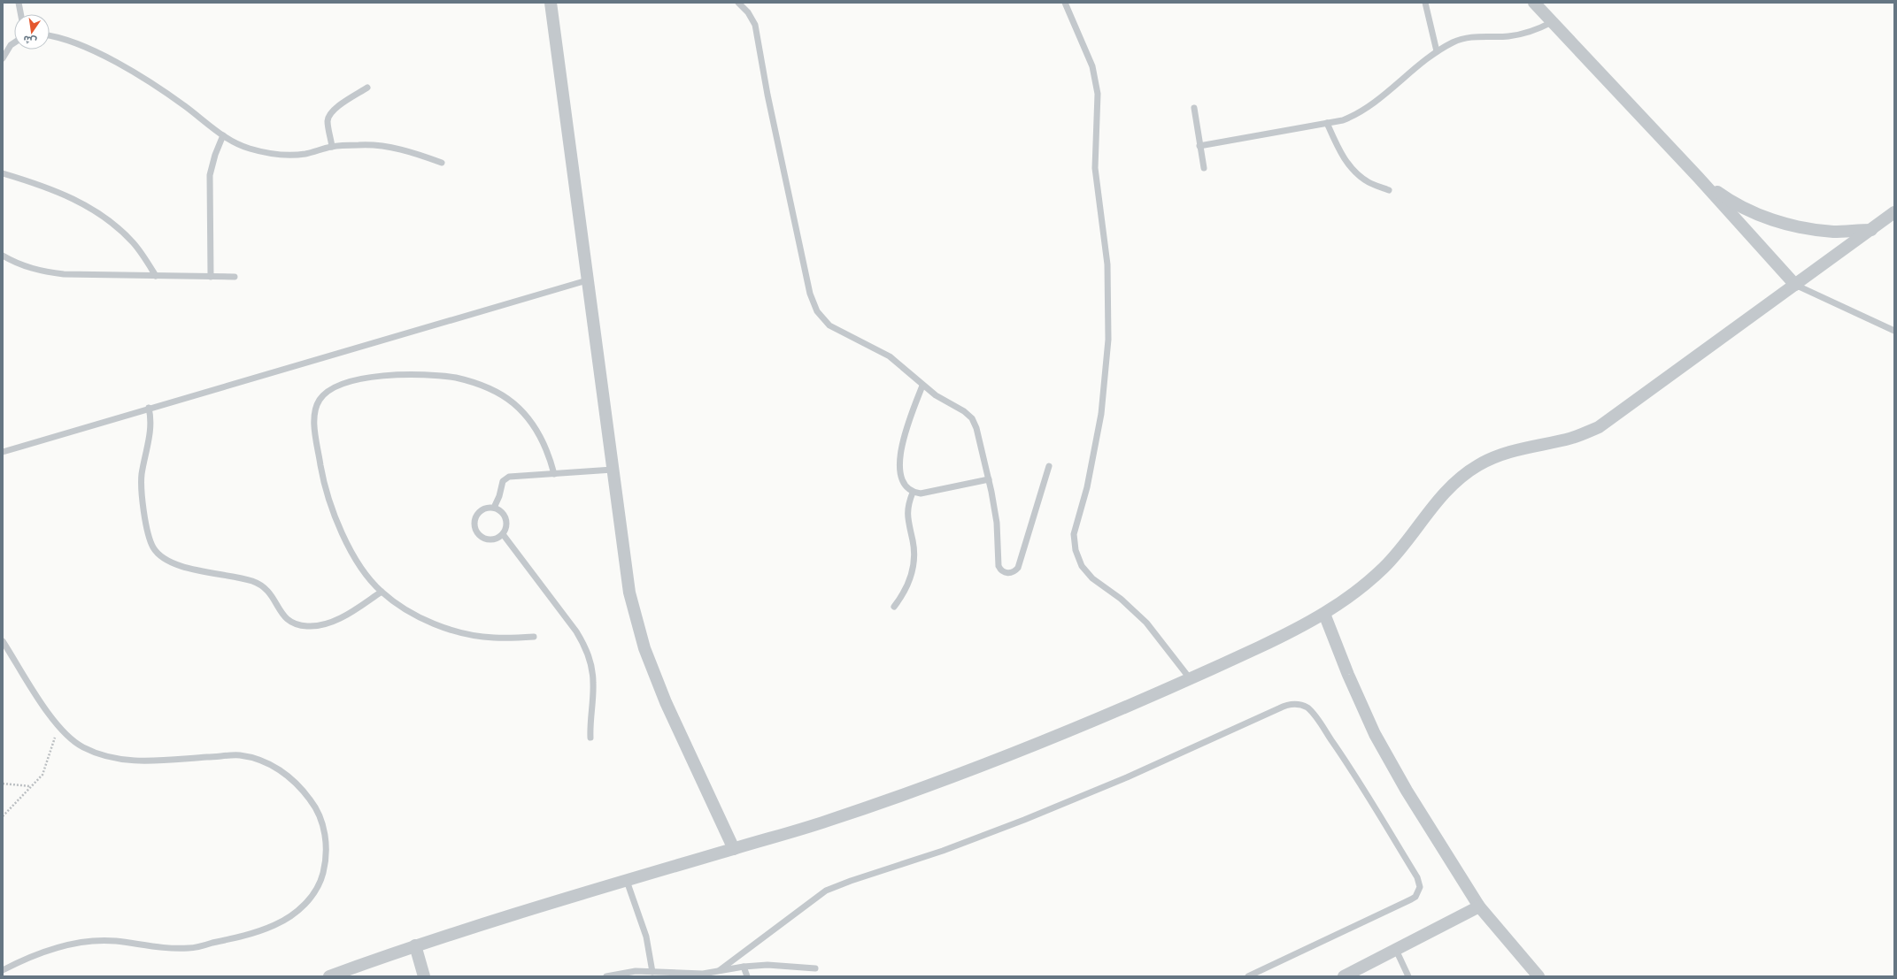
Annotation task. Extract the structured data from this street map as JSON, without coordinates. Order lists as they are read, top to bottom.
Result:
{
  "north": "bottom"
}
